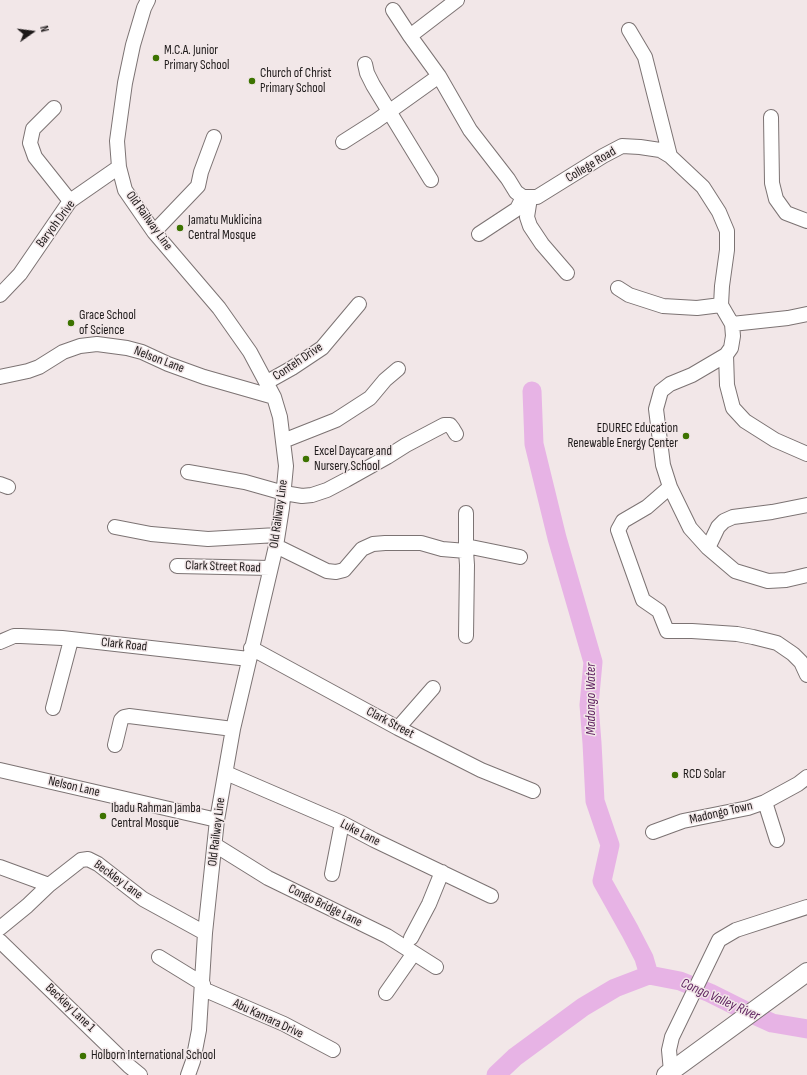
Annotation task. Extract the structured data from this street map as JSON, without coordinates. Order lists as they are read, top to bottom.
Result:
{
  "streets": {
    "street": [
      "College Road",
      "Old Railway Line",
      "Baryoh Drive",
      "Nelson Lane",
      "Conteh Drive",
      "Clark Street Road",
      "Clark Road",
      "Clark Street",
      "Madongo Town",
      "Luke Lane",
      "Beckley Lane",
      "Congo Bridge Lane",
      "Beckley Lane 1",
      "Abu Kamara Drive"
    ]
  },
  "crossings": [
    ["Old Railway Line", "Baryoh Drive"],
    ["Old Railway Line", "Nelson Lane"],
    ["Old Railway Line", "Conteh Drive"],
    ["Old Railway Line", "Clark Street Road"],
    ["Old Railway Line", "Clark Road"],
    ["Old Railway Line", "Clark Street"],
    ["Old Railway Line", "Luke Lane"],
    ["Old Railway Line", "Beckley Lane"],
    ["Old Railway Line", "Congo Bridge Lane"],
    ["Old Railway Line", "Abu Kamara Drive"],
    ["Clark Road", "Clark Street"]
  ],
  "water": ["Madongo Water", "Congo Valley River"],
  "places": [
    "M.C.A. Junior Primary School",
    "Church of Christ Primary School",
    "Jamatu Muklicina Central Mosque",
    "Grace School of Science",
    "EDUREC Education Renewable Energy Center",
    "Excel Daycare and Nursery School",
    "RCD Solar",
    "Ibadu Rahman Jamba Central Mosque",
    "Holborn International School"
  ],
  "north": "right"
}
